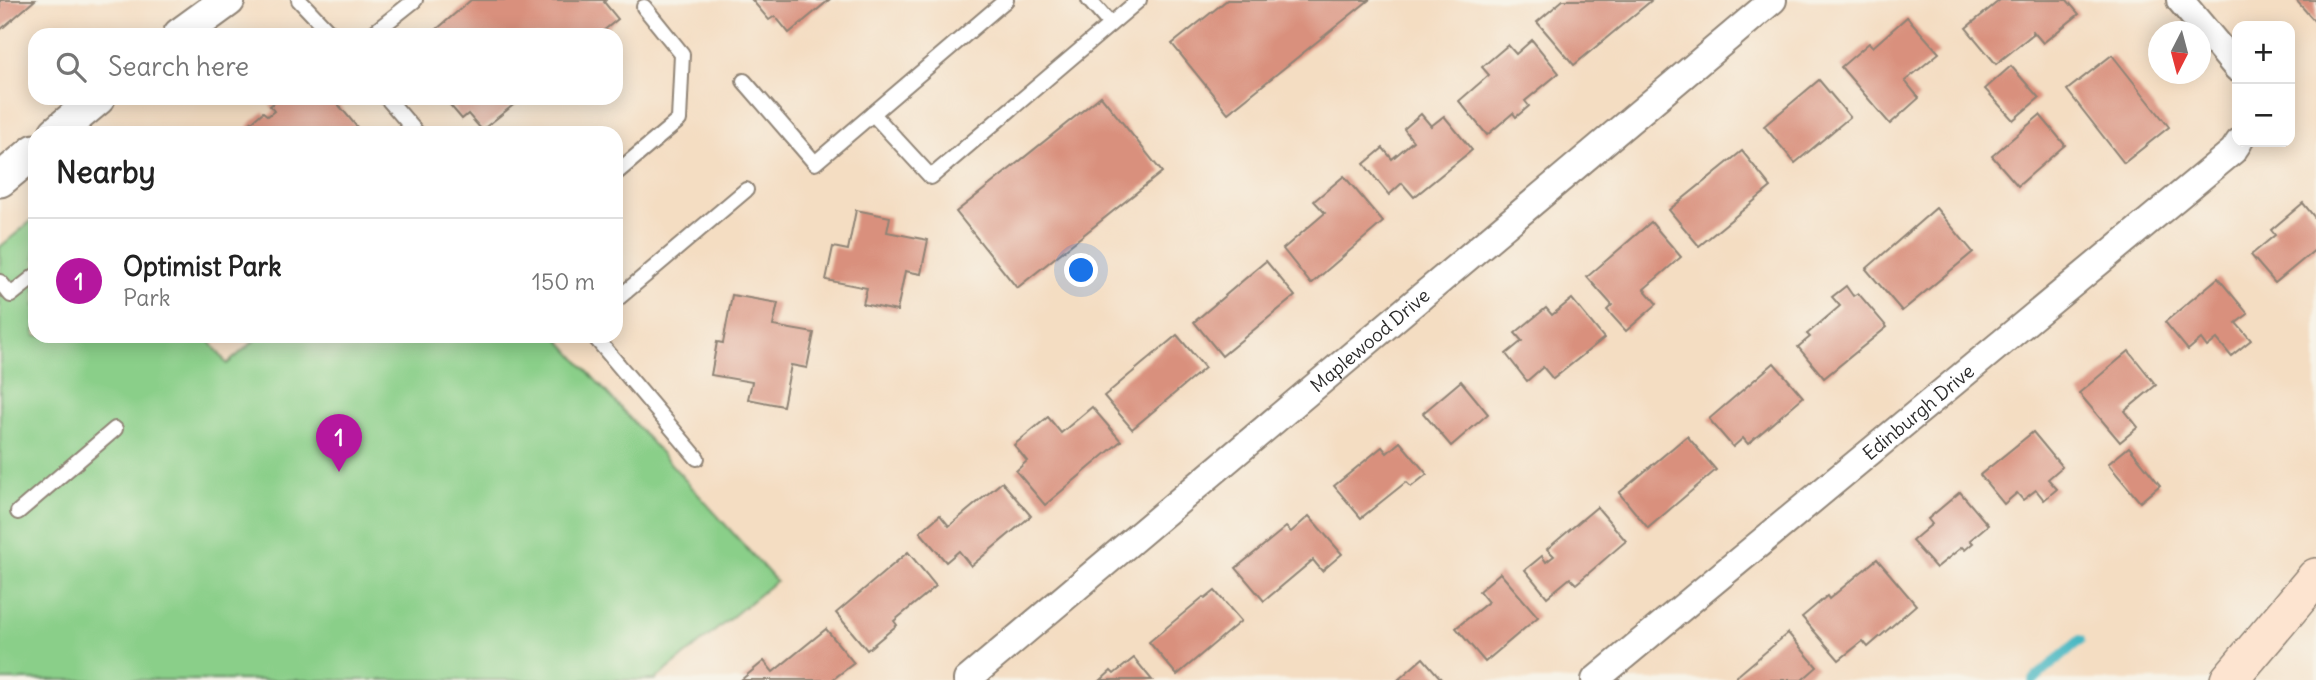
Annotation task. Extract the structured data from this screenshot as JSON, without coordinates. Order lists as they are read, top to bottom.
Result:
{
  "streets": {
    "street": ["Maplewood Drive", "Edinburgh Drive"]
  },
  "north": "bottom",
  "page": {
    "map_buttons": ["+", "−"],
    "search": "Search here",
    "heading": "Nearby",
    "list": [
      {
        "mark": "1",
        "name": "Optimist Park",
        "note": "Park",
        "value": "150 m"
      }
    ],
    "pins": "1"
  }
}
